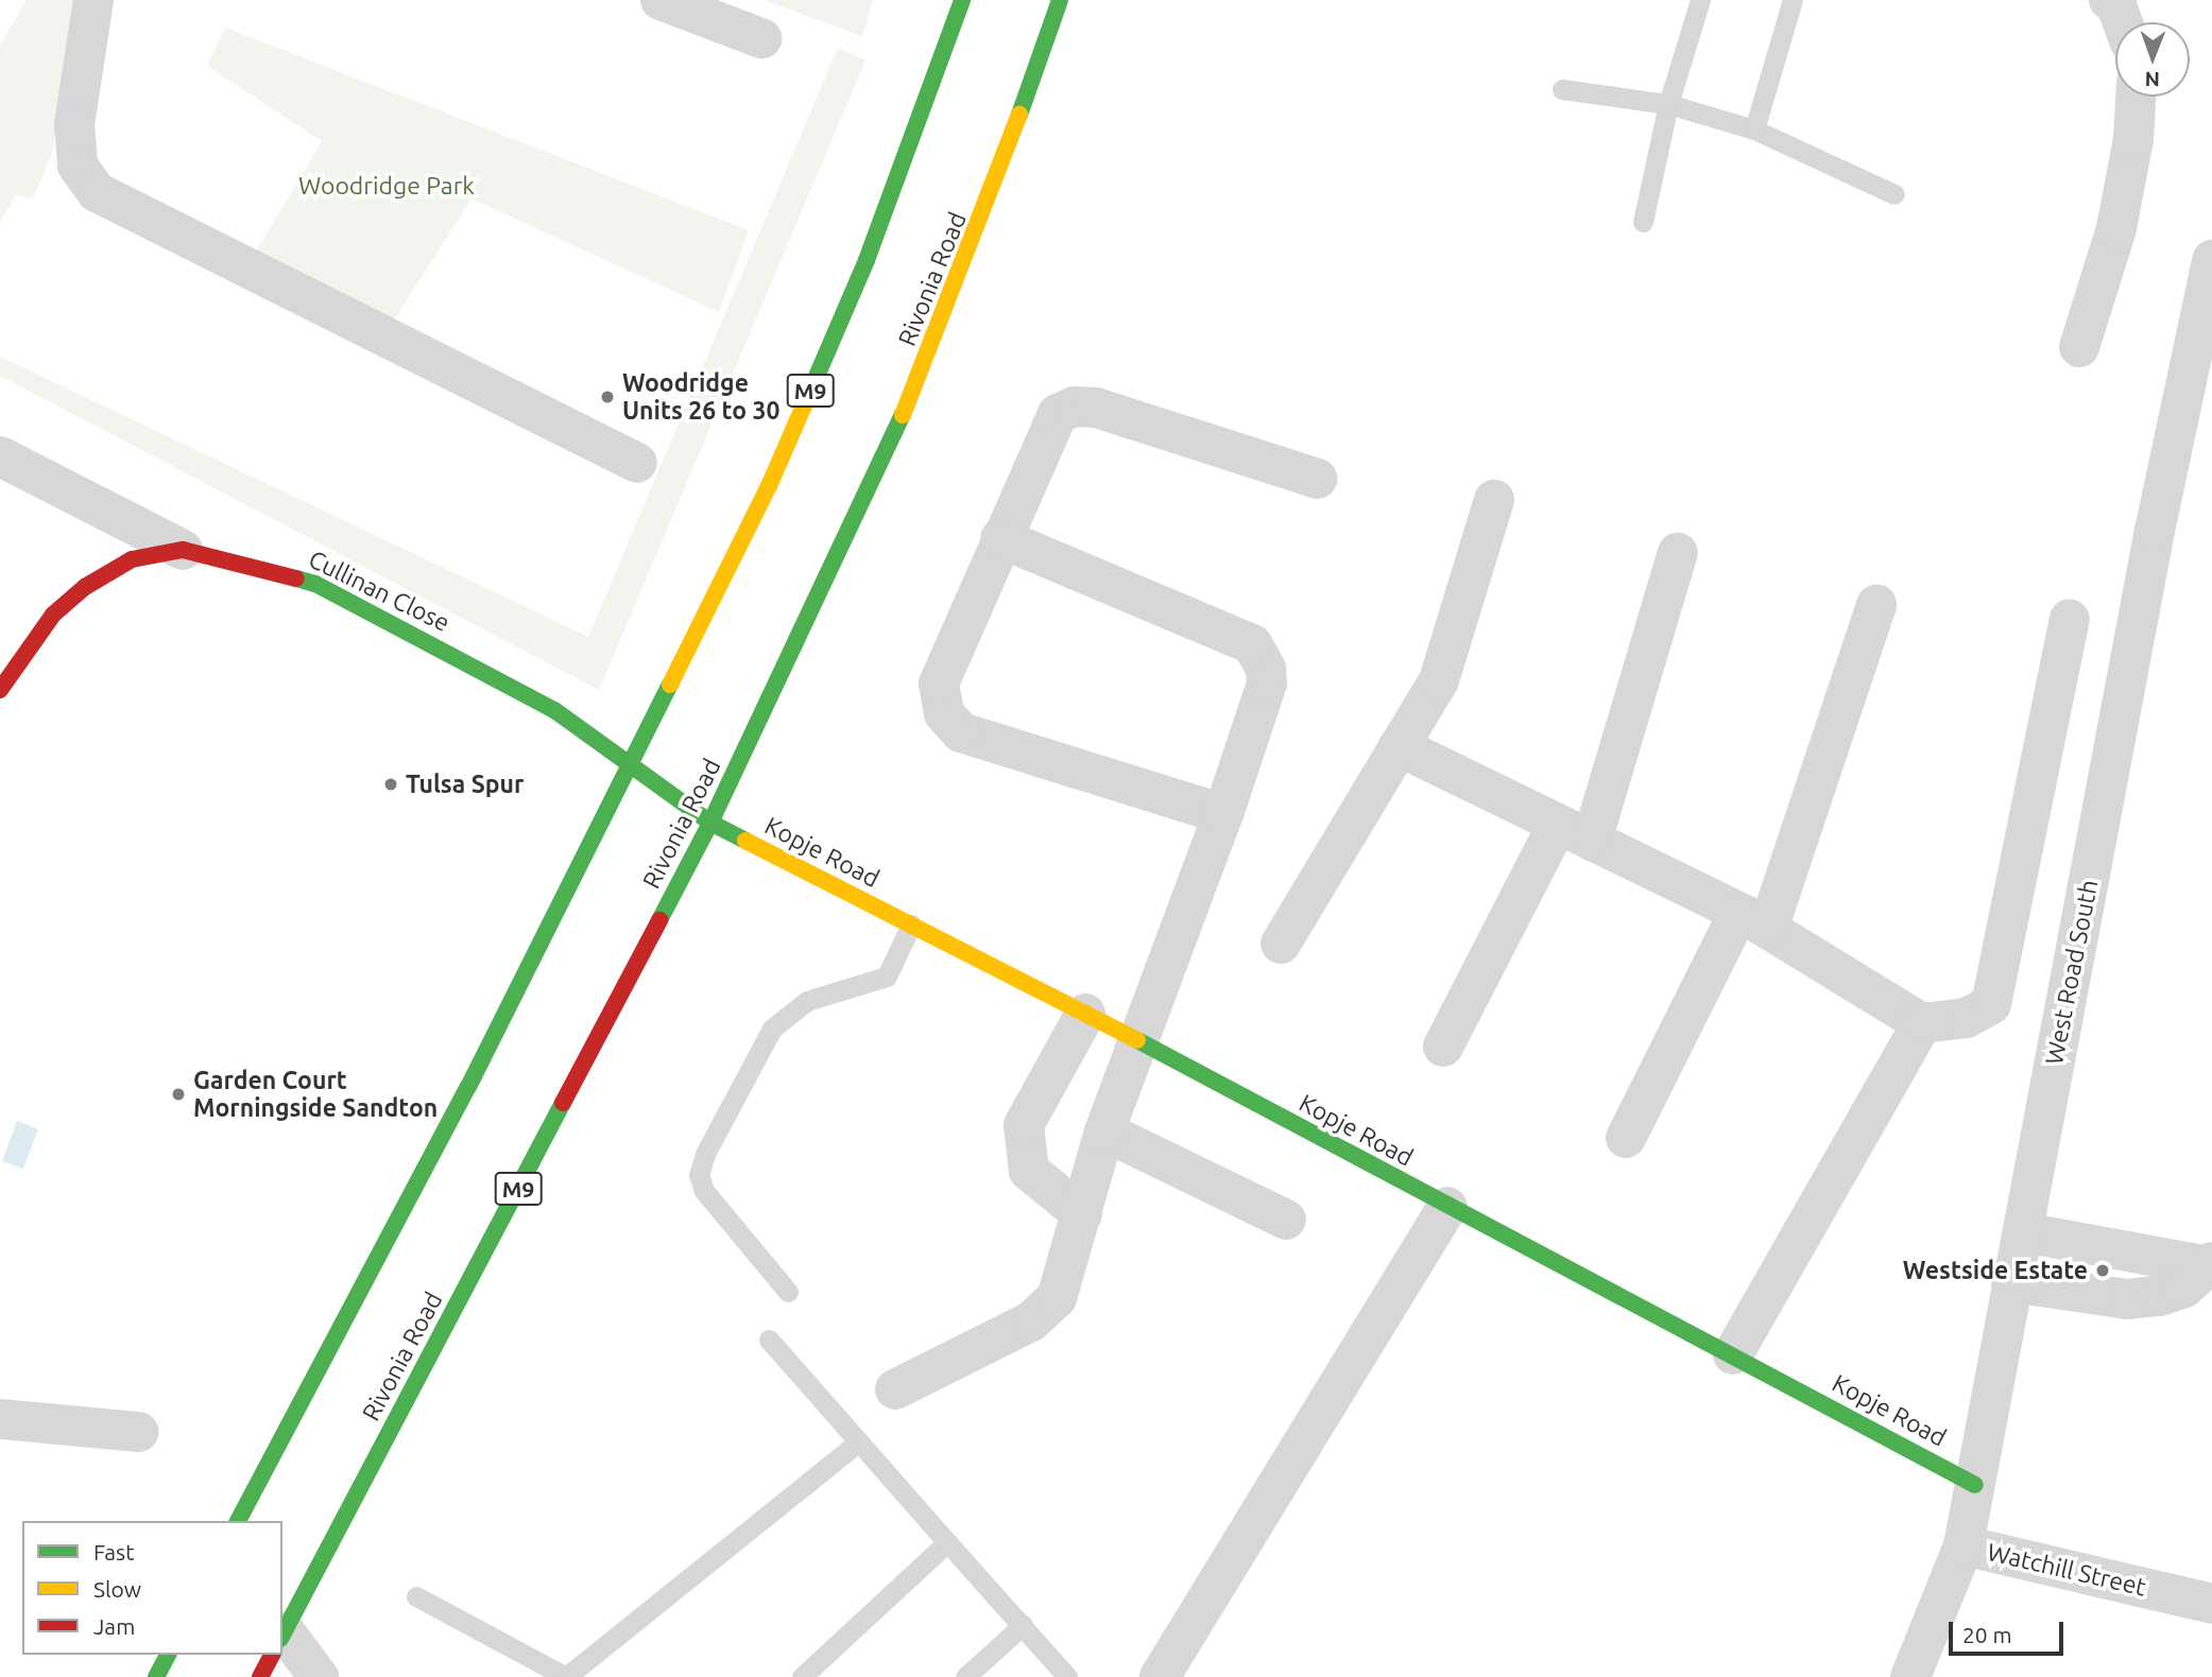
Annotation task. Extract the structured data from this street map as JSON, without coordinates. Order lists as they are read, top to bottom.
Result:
{
  "streets": {
    "main road": [
      "Rivonia Road",
      "M9",
      "Cullinan Close",
      "Kopje Road"
    ],
    "street": ["West Road South", "Watchill Street"]
  },
  "crossings": [
    ["Rivonia Road", "Cullinan Close"],
    ["Rivonia Road", "Kopje Road"],
    ["M9", "Cullinan Close"],
    ["Cullinan Close", "Kopje Road"],
    ["Kopje Road", "West Road South"],
    ["West Road South", "Watchill Street"]
  ],
  "parks": ["Woodridge Park"],
  "places": [
    "Woodridge Units 26 to 30",
    "Tulsa Spur",
    "Garden Court Morningside Sandton",
    "Westside Estate"
  ],
  "legend": ["Fast", "Slow", "Jam"],
  "scale_bar": "20 m",
  "north": "bottom"
}
